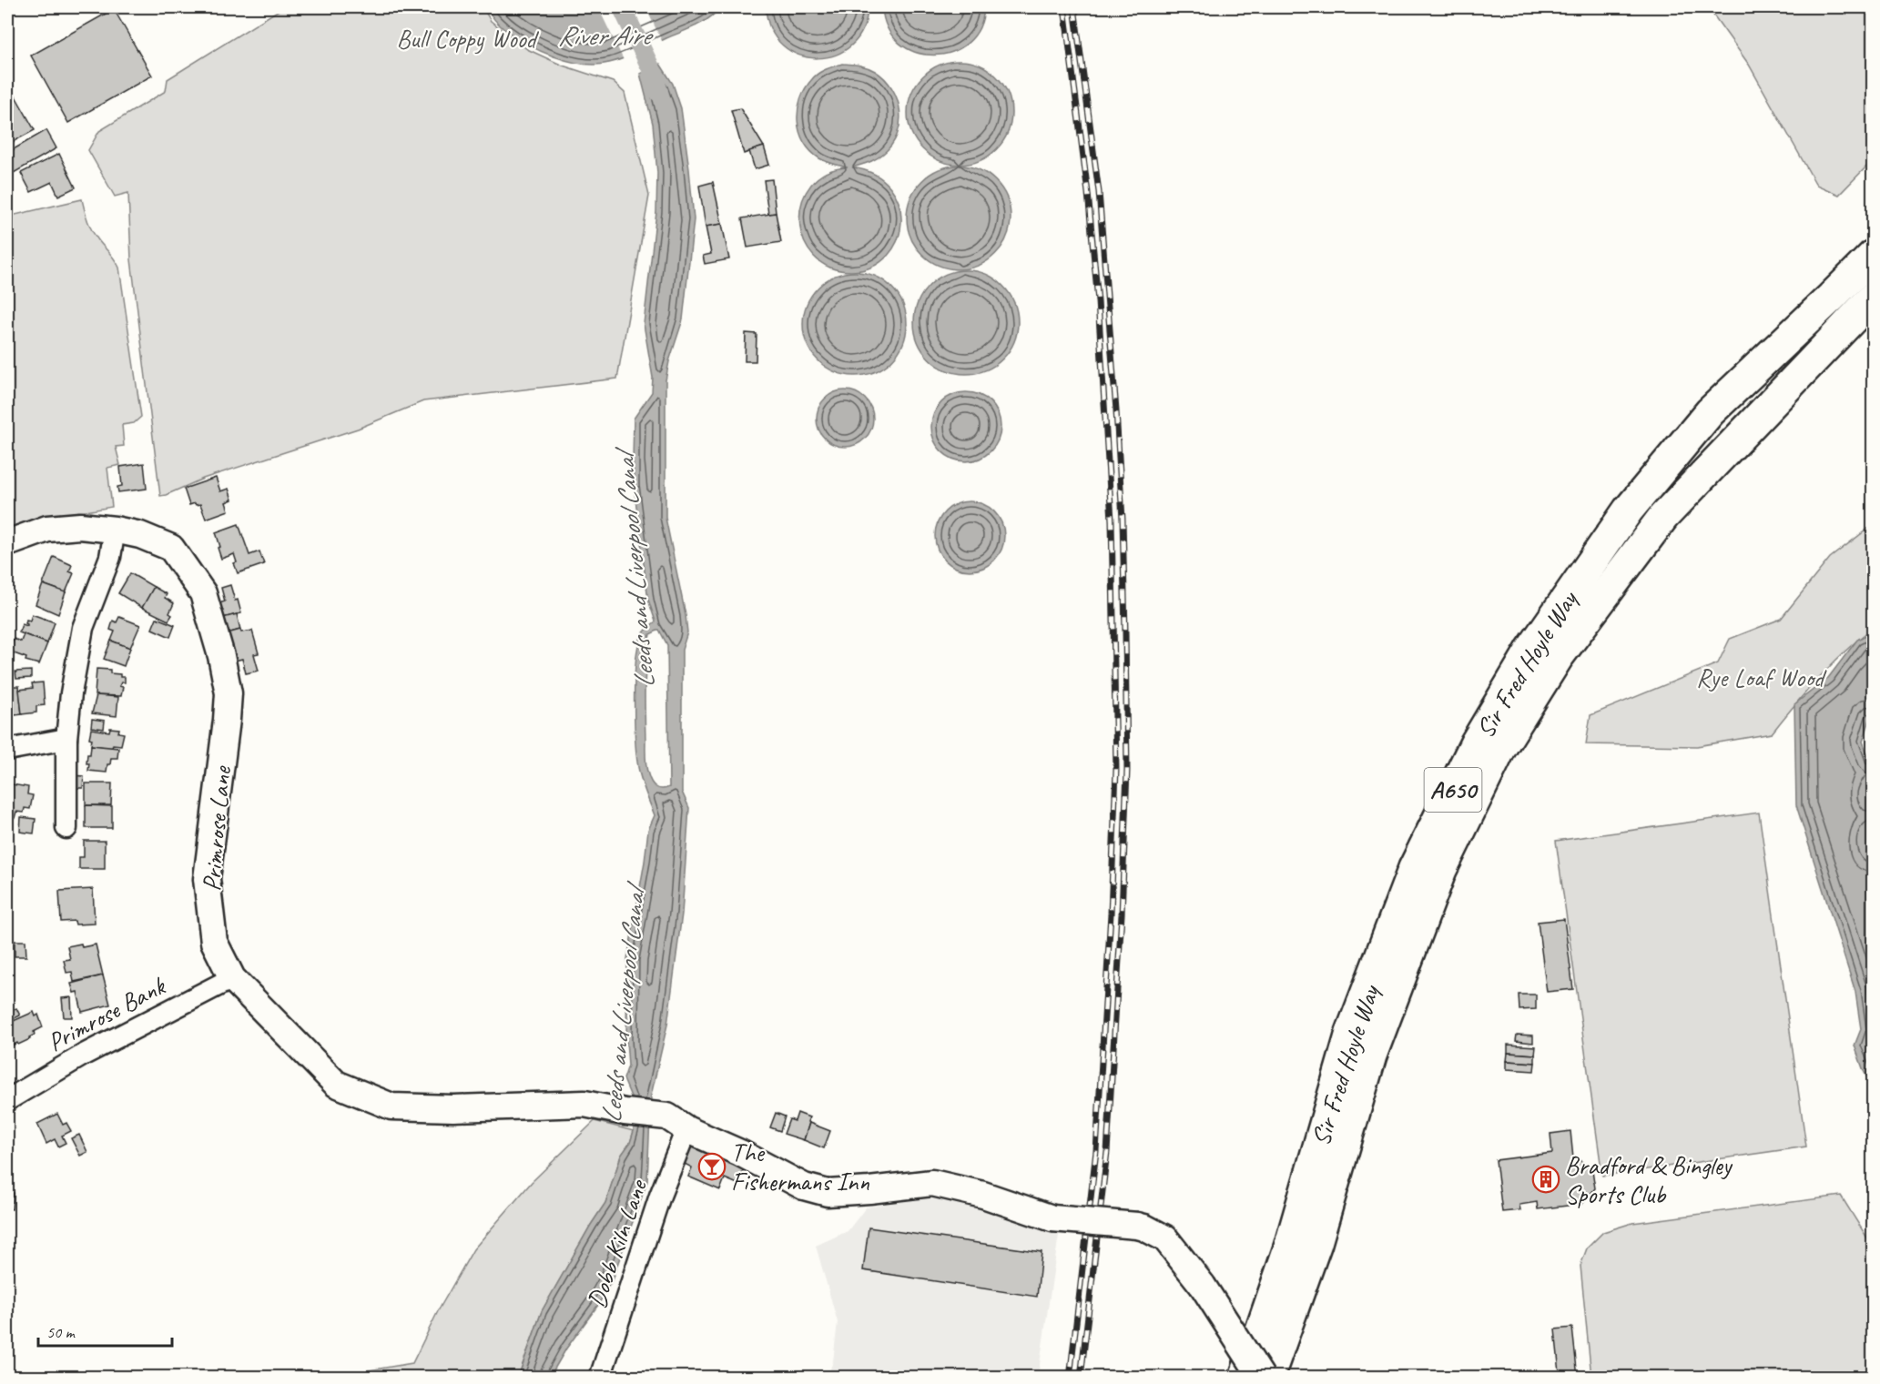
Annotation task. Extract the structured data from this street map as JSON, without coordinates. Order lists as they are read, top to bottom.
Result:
{
  "streets": {
    "highway": ["Sir Fred Hoyle Way", "A650"],
    "street": ["Primrose Lane", "Primrose Bank", "Dobb Kiln Lane"]
  },
  "crossings": [
    ["Primrose Lane", "Primrose Bank"],
    ["Primrose Lane", "Dobb Kiln Lane"]
  ],
  "water": ["River Aire", "Leeds and Liverpool Canal"],
  "parks": ["Bull Coppy Wood", "Rye Loaf Wood"],
  "places": {
    "bar": ["The Fishermans Inn"],
    "building": ["Bradford & Bingley Sports Club"]
  },
  "scale_bar": "50 m"
}
